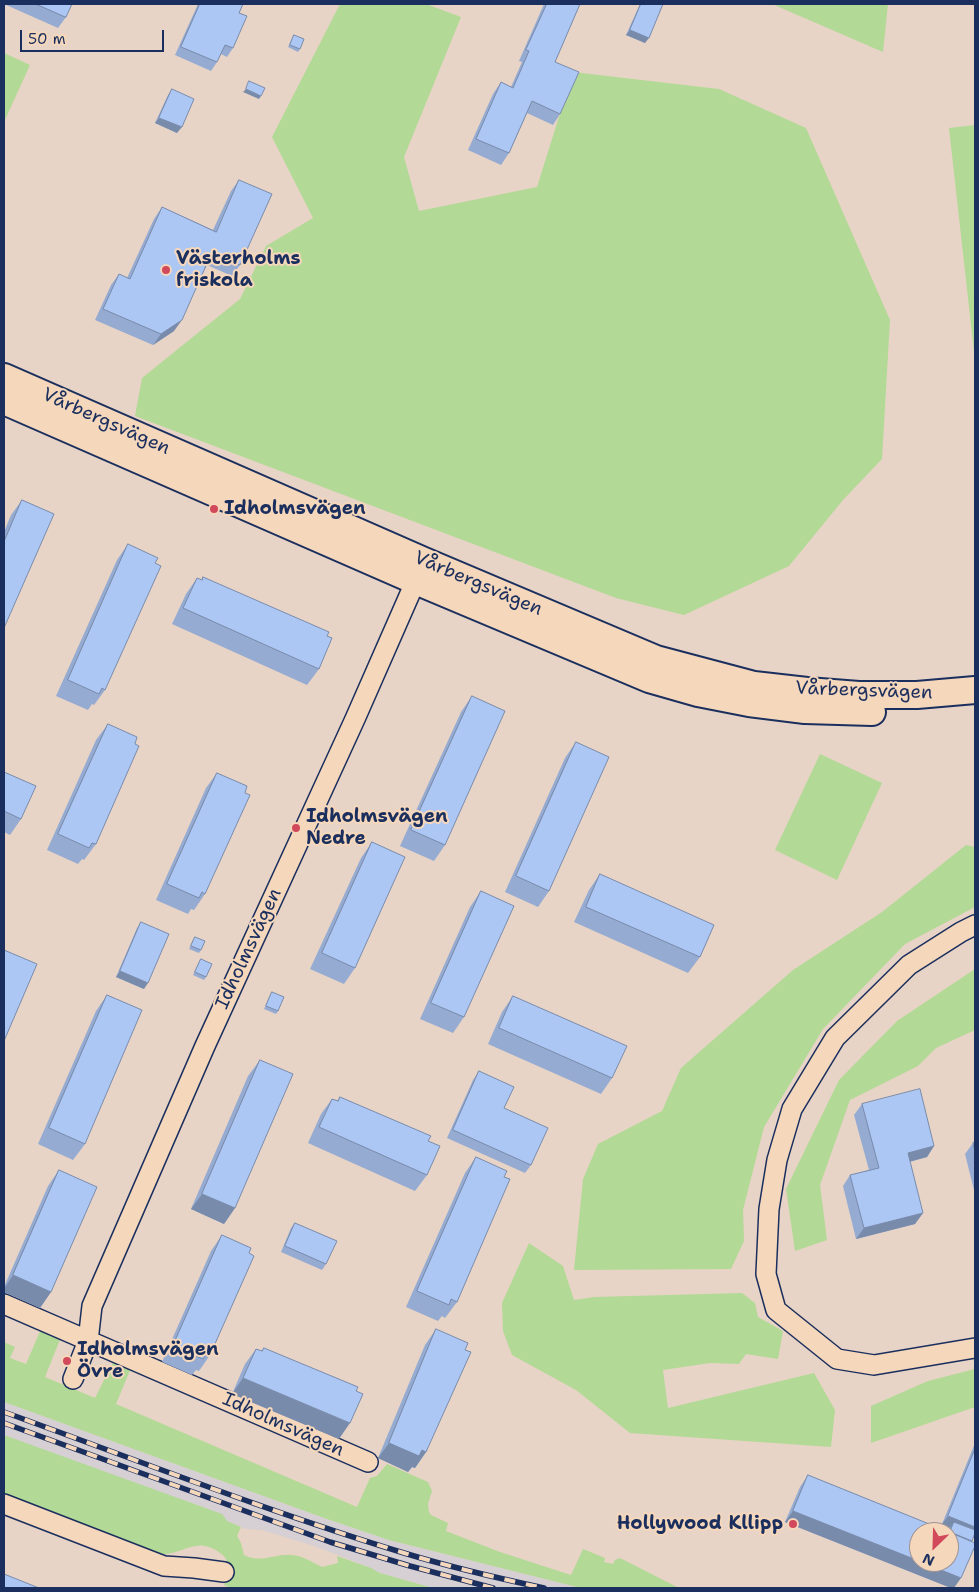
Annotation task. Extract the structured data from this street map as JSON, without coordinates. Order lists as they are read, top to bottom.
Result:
{
  "streets": {
    "street": ["Vårbergsvägen", "Idholmsvägen"]
  },
  "crossings": [
    ["Vårbergsvägen", "Idholmsvägen"]
  ],
  "places": [
    "Västerholms friskola",
    "Idholmsvägen",
    "Idholmsvägen Nedre",
    "Idholmsvägen Övre",
    "Hollywood Kllipp"
  ],
  "scale_bar": "50 m",
  "north": "bottom left"
}
